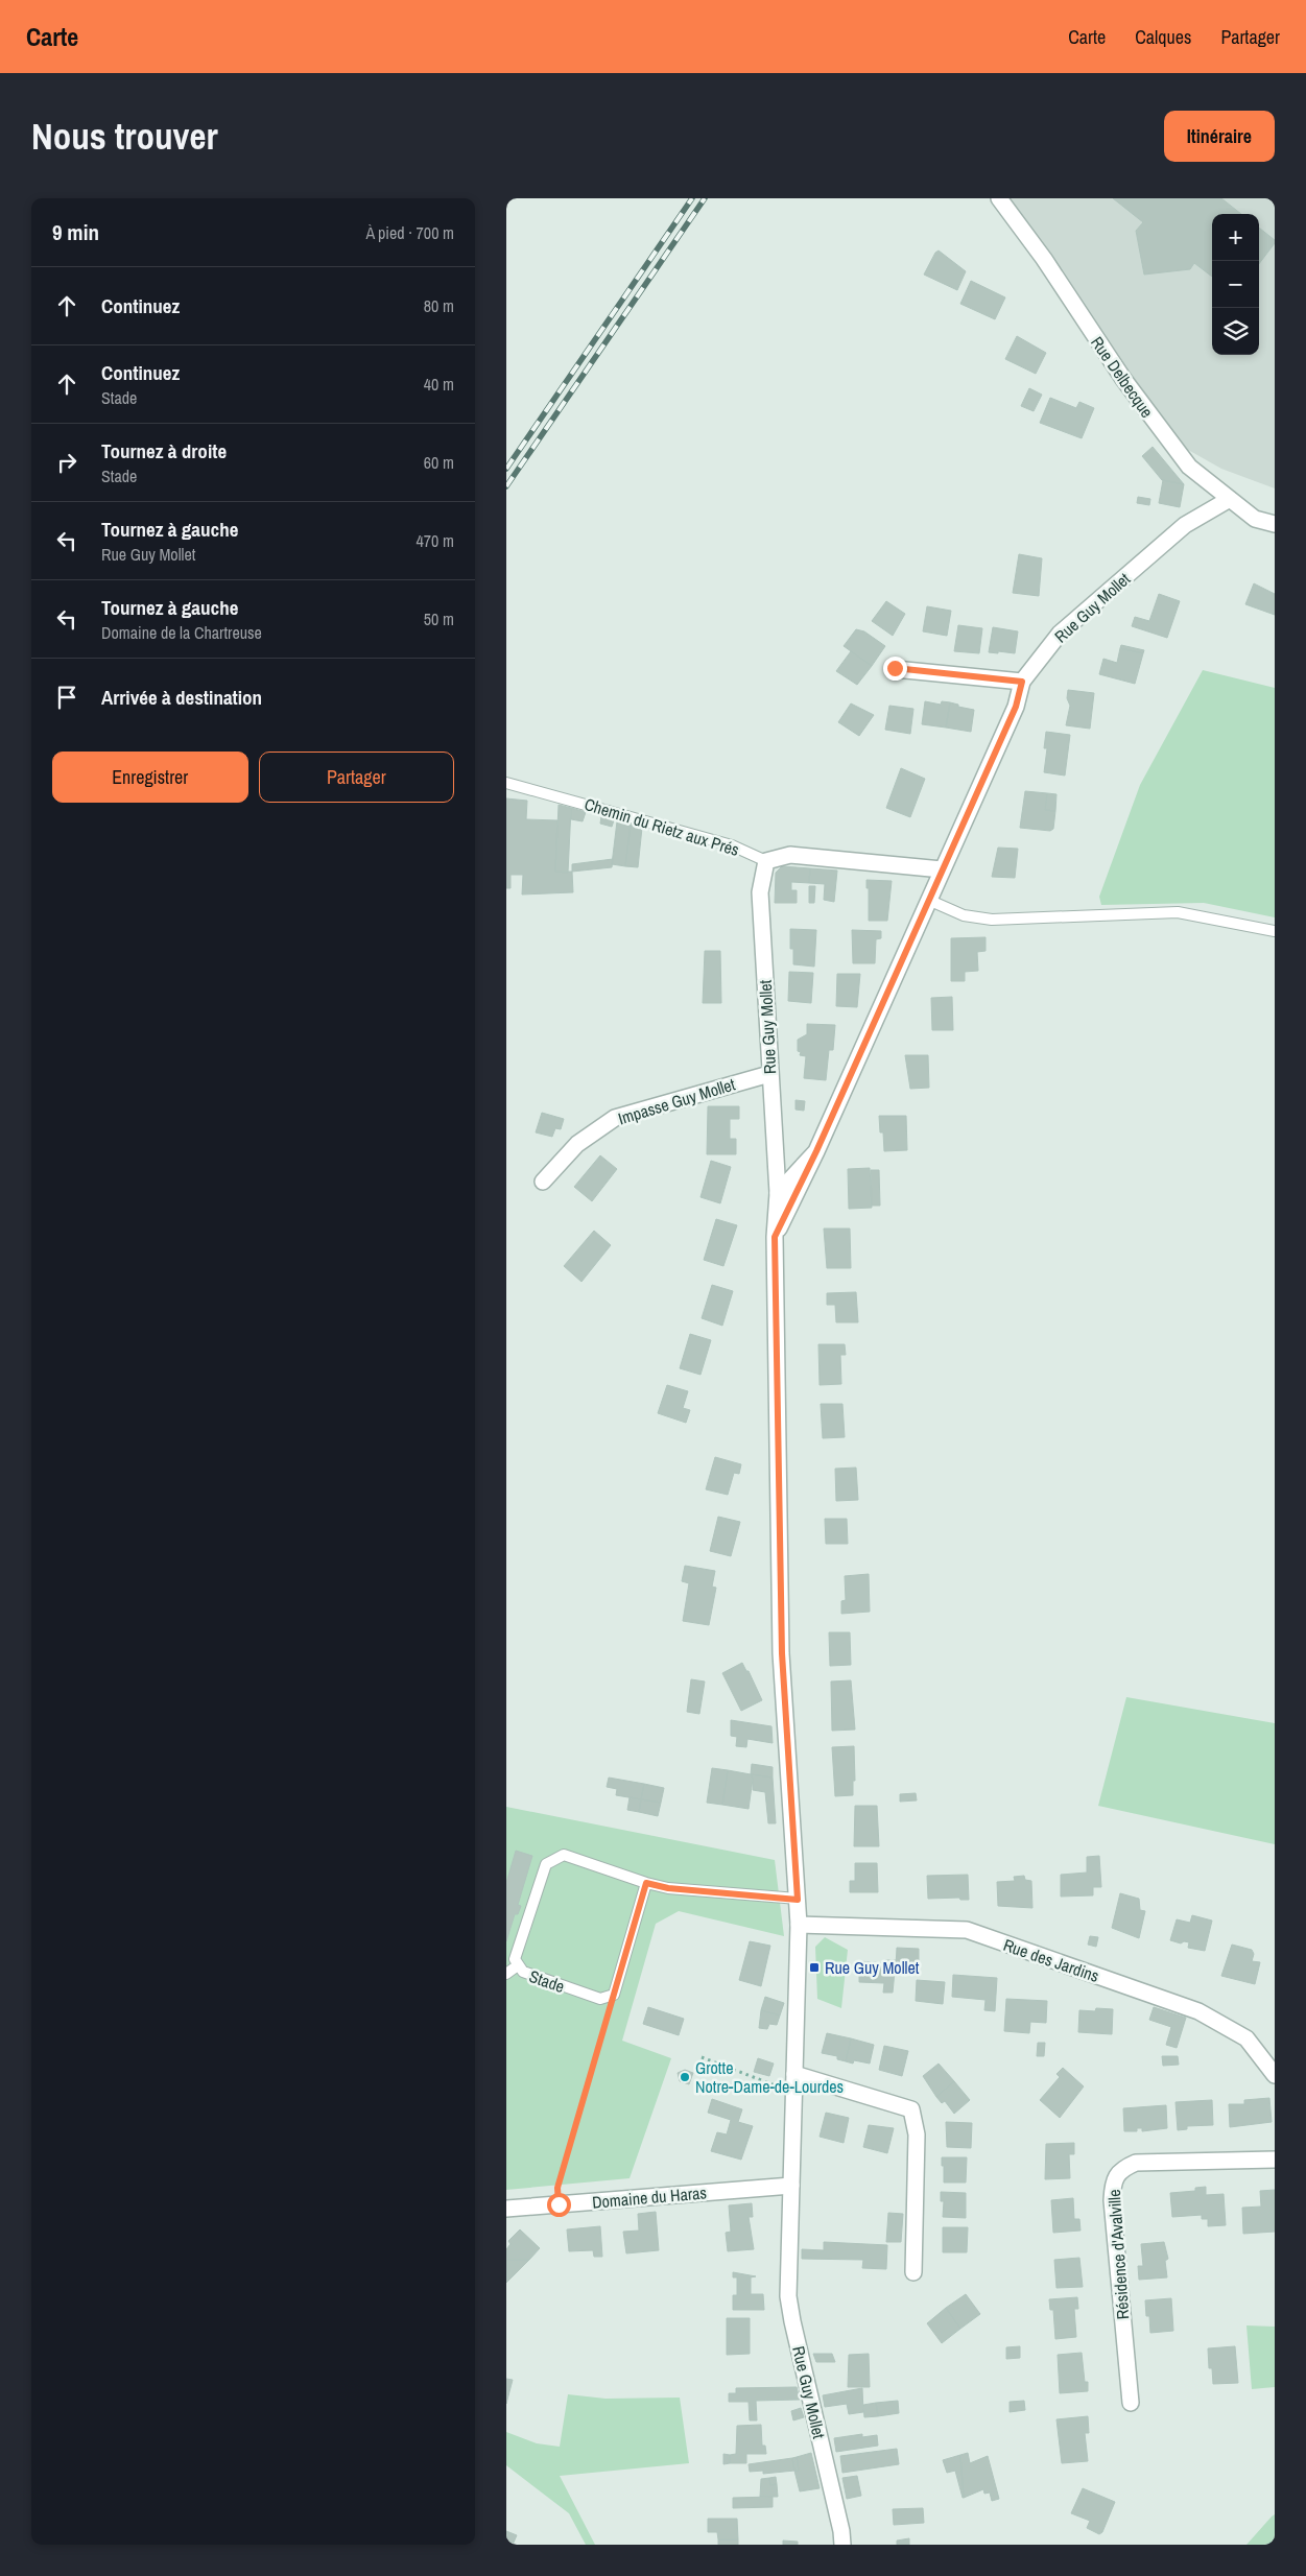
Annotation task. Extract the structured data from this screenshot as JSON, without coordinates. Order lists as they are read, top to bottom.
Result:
{
  "streets": {
    "street": [
      "Rue Delbecque",
      "Rue Guy Mollet",
      "Impasse Guy Mollet",
      "Rue des Jardins",
      "Domaine du Haras",
      "Résidence d'Avalville"
    ],
    "lane": ["Chemin du Rietz aux Prés", "Stade"]
  },
  "crossings": [
    ["Rue Delbecque", "Rue Guy Mollet"],
    ["Rue Guy Mollet", "Chemin du Rietz aux Prés"],
    ["Rue Guy Mollet", "Impasse Guy Mollet"],
    ["Rue Guy Mollet", "Rue des Jardins"],
    ["Rue Guy Mollet", "Stade"],
    ["Rue Guy Mollet", "Domaine du Haras"]
  ],
  "places": {
    "transit": ["Rue Guy Mollet"],
    "other": ["Grotte Notre-Dame-de-Lourdes"]
  },
  "page": {
    "header": "Carte",
    "nav": ["Carte", "Calques", "Partager"],
    "buttons": [
      "Itinéraire",
      ["Enregistrer", "Partager"]
    ],
    "title": "Nous trouver",
    "heading": ["9 min", "À pied · 700 m"],
    "map_buttons": ["+", "−"],
    "list": [
      ["Continuez", "80 m"],
      ["Continuez", "Stade", "40 m"],
      ["Tournez à droite", "Stade", "60 m"],
      ["Tournez à gauche", "Rue Guy Mollet", "470 m"],
      ["Tournez à gauche", "Domaine de la Chartreuse", "50 m"],
      "Arrivée à destination"
    ]
  }
}
